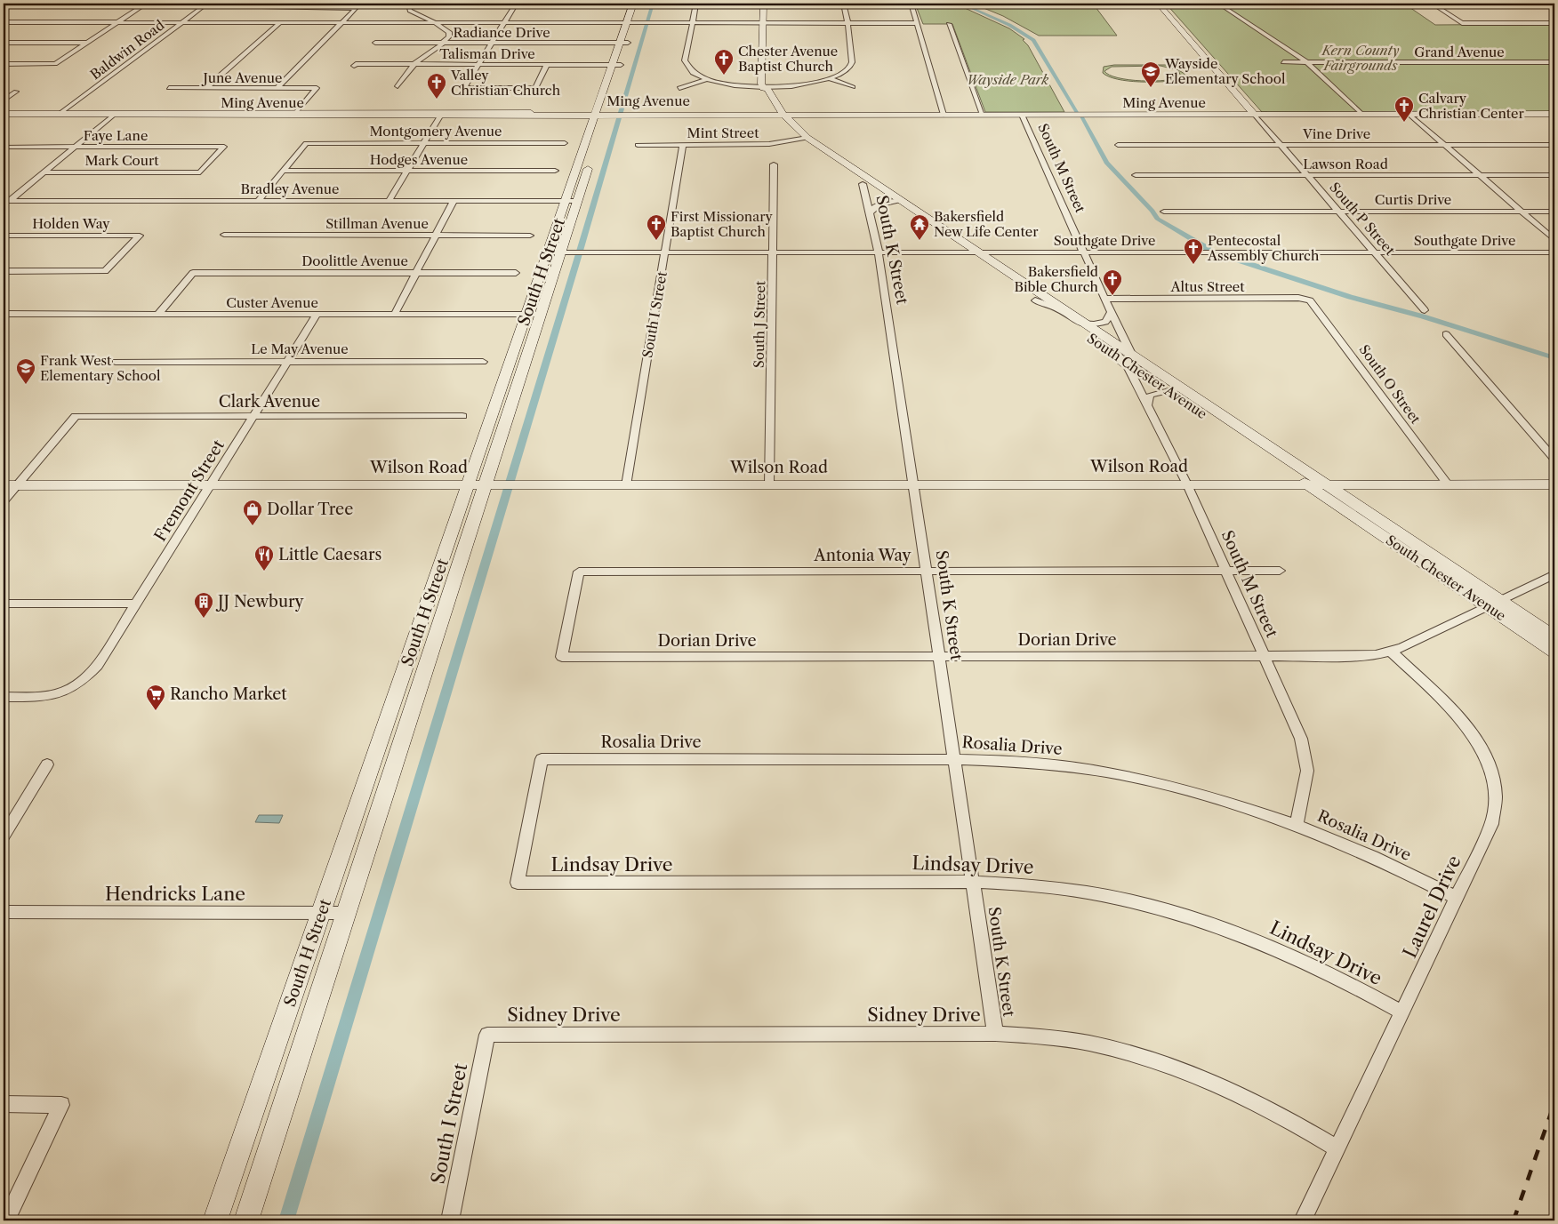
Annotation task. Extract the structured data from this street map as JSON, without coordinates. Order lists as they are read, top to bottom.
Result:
{
  "streets": {
    "street": [
      "Radiance Drive",
      "Baldwin Road",
      "Grand Avenue",
      "Talisman Drive",
      "June Avenue",
      "Ming Avenue",
      "Montgomery Avenue",
      "Mint Street",
      "Vine Drive",
      "Faye Lane",
      "Hodges Avenue",
      "Mark Court",
      "Lawson Road",
      "South M Street",
      "Bradley Avenue",
      "Curtis Drive",
      "South P Street",
      "Holden Way",
      "Stillman Avenue",
      "Southgate Drive",
      "South K Street",
      "Doolittle Avenue",
      "South H Street",
      "Altus Street",
      "Custer Avenue",
      "South I Street",
      "South J Street",
      "Le May Avenue",
      "South Chester Avenue",
      "South O Street",
      "Clark Avenue",
      "Wilson Road",
      "Fremont Street",
      "Antonia Way",
      "Dorian Drive",
      "Rosalia Drive",
      "Lindsay Drive",
      "Hendricks Lane",
      "Laurel Drive",
      "Sidney Drive"
    ]
  },
  "crossings": [
    ["Radiance Drive", "South H Street"],
    ["Baldwin Road", "Ming Avenue"],
    ["Talisman Drive", "South H Street"],
    ["June Avenue", "Ming Avenue"],
    ["Ming Avenue", "South M Street"],
    ["Ming Avenue", "South P Street"],
    ["Ming Avenue", "South H Street"],
    ["Ming Avenue", "South Chester Avenue"],
    ["Montgomery Avenue", "Hodges Avenue"],
    ["Mint Street", "South I Street"],
    ["Mint Street", "South Chester Avenue"],
    ["Vine Drive", "South P Street"],
    ["Faye Lane", "Mark Court"],
    ["Lawson Road", "South P Street"],
    ["South M Street", "Southgate Drive"],
    ["South M Street", "Altus Street"],
    ["South M Street", "South Chester Avenue"],
    ["South M Street", "Wilson Road"],
    ["South M Street", "Antonia Way"],
    ["South M Street", "Dorian Drive"],
    ["South M Street", "Rosalia Drive"],
    ["Bradley Avenue", "South H Street"],
    ["Curtis Drive", "South P Street"],
    ["South P Street", "Southgate Drive"],
    ["Southgate Drive", "South K Street"],
    ["Southgate Drive", "South H Street"],
    ["Southgate Drive", "South I Street"],
    ["Southgate Drive", "South J Street"],
    ["Southgate Drive", "South Chester Avenue"],
    ["South K Street", "South Chester Avenue"],
    ["South K Street", "Wilson Road"],
    ["South K Street", "Antonia Way"],
    ["South K Street", "Dorian Drive"],
    ["South K Street", "Rosalia Drive"],
    ["South K Street", "Lindsay Drive"],
    ["South K Street", "Sidney Drive"],
    ["Doolittle Avenue", "Custer Avenue"],
    ["South H Street", "Custer Avenue"],
    ["South H Street", "Wilson Road"],
    ["South H Street", "Hendricks Lane"],
    ["Altus Street", "South O Street"],
    ["Custer Avenue", "Fremont Street"],
    ["South I Street", "Wilson Road"],
    ["South I Street", "Sidney Drive"],
    ["South J Street", "Wilson Road"],
    ["Le May Avenue", "Fremont Street"],
    ["South Chester Avenue", "Wilson Road"],
    ["South Chester Avenue", "Dorian Drive"],
    ["South O Street", "Wilson Road"],
    ["Clark Avenue", "Wilson Road"],
    ["Clark Avenue", "Fremont Street"],
    ["Wilson Road", "Fremont Street"],
    ["Antonia Way", "Dorian Drive"],
    ["Dorian Drive", "Laurel Drive"],
    ["Rosalia Drive", "Lindsay Drive"],
    ["Rosalia Drive", "Laurel Drive"],
    ["Lindsay Drive", "Laurel Drive"],
    ["Laurel Drive", "Sidney Drive"]
  ],
  "parks": ["Kern County Fairgrounds", "Wayside Park"],
  "places": {
    "church": [
      "Chester Avenue Baptist Church",
      "Valley Christian Church",
      "Calvary Christian Center",
      "First Missionary Baptist Church",
      "Pentecostal Assembly Church",
      "Bakersfield Bible Church"
    ],
    "school or university": ["Wayside Elementary School", "Frank West Elementary School"],
    "temple": ["Bakersfield New Life Center"],
    "shop": ["Dollar Tree"],
    "restaurant": ["Little Caesars"],
    "building": ["JJ Newbury"],
    "supermarket": ["Rancho Market"]
  }
}
